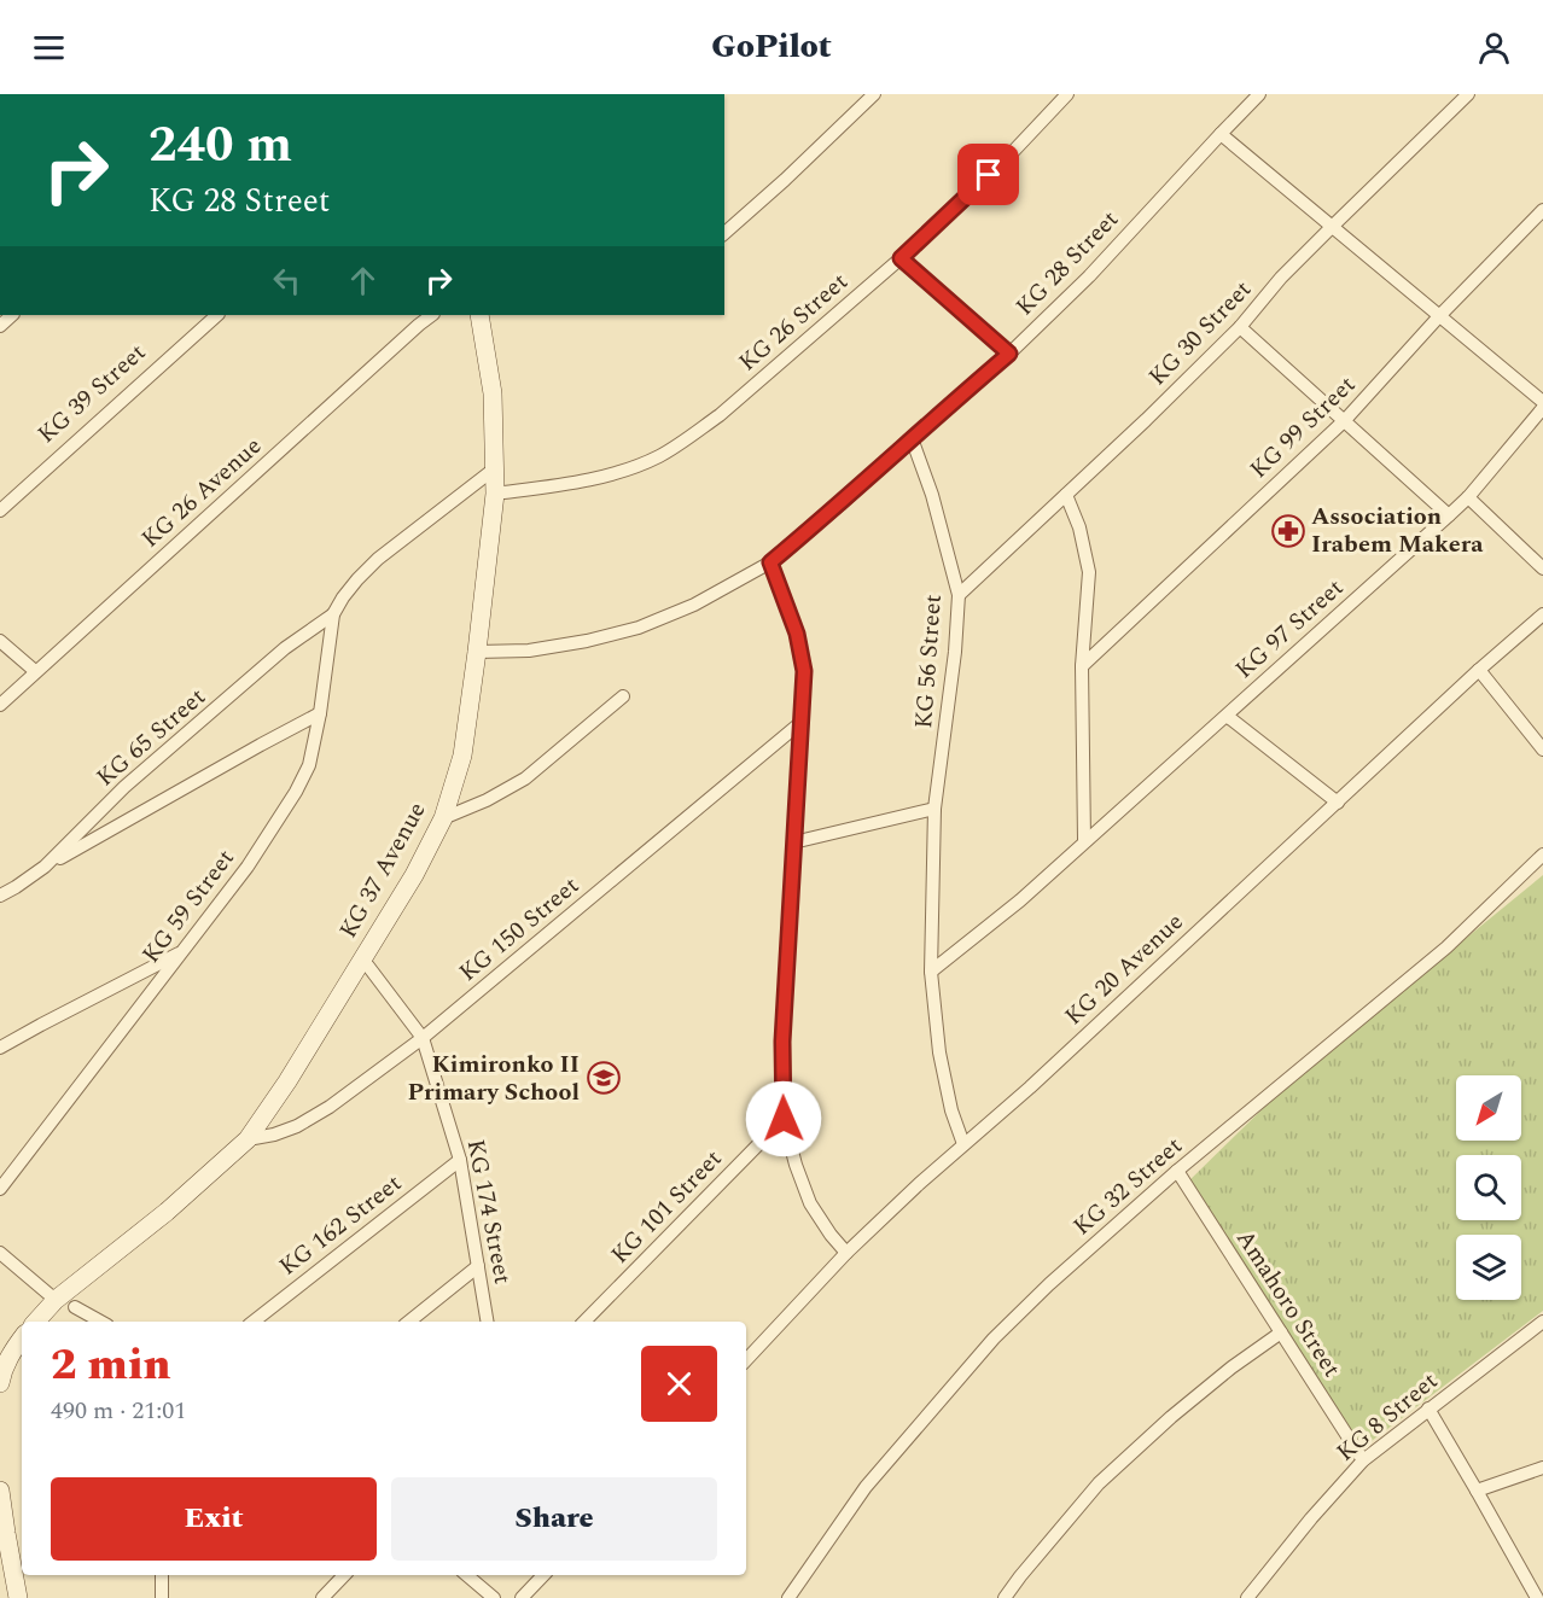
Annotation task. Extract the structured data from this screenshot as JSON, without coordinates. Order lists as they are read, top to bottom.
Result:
{
  "streets": {
    "street": [
      "KG 28 Street",
      "KG 26 Street",
      "KG 30 Street",
      "KG 39 Street",
      "KG 99 Street",
      "KG 26 Avenue",
      "KG 97 Street",
      "KG 56 Street",
      "KG 65 Street",
      "KG 37 Avenue",
      "KG 59 Street",
      "KG 150 Street",
      "KG 20 Avenue",
      "KG 32 Street",
      "KG 101 Street",
      "KG 174 Street",
      "KG 162 Street",
      "Amahoro Street",
      "KG 8 Street"
    ]
  },
  "crossings": [
    ["KG 28 Street", "KG 56 Street"],
    ["KG 28 Street", "KG 37 Avenue"],
    ["KG 26 Street", "KG 37 Avenue"],
    ["KG 30 Street", "KG 56 Street"],
    ["KG 97 Street", "KG 56 Street"],
    ["KG 56 Street", "KG 20 Avenue"],
    ["KG 65 Street", "KG 59 Street"],
    ["KG 37 Avenue", "KG 150 Street"],
    ["KG 37 Avenue", "KG 174 Street"],
    ["KG 150 Street", "KG 174 Street"],
    ["KG 32 Street", "Amahoro Street"],
    ["KG 174 Street", "KG 162 Street"],
    ["Amahoro Street", "KG 8 Street"]
  ],
  "places": {
    "pharmacy": ["Association Irabem Makera"],
    "school or university": ["Kimironko II Primary School"]
  },
  "north": "bottom left",
  "page": {
    "header": "GoPilot",
    "turn": ["240 m", "KG 28 Street"],
    "heading": ["2 min", "490 m · 21:01"],
    "buttons": ["Exit", "Share"]
  }
}
